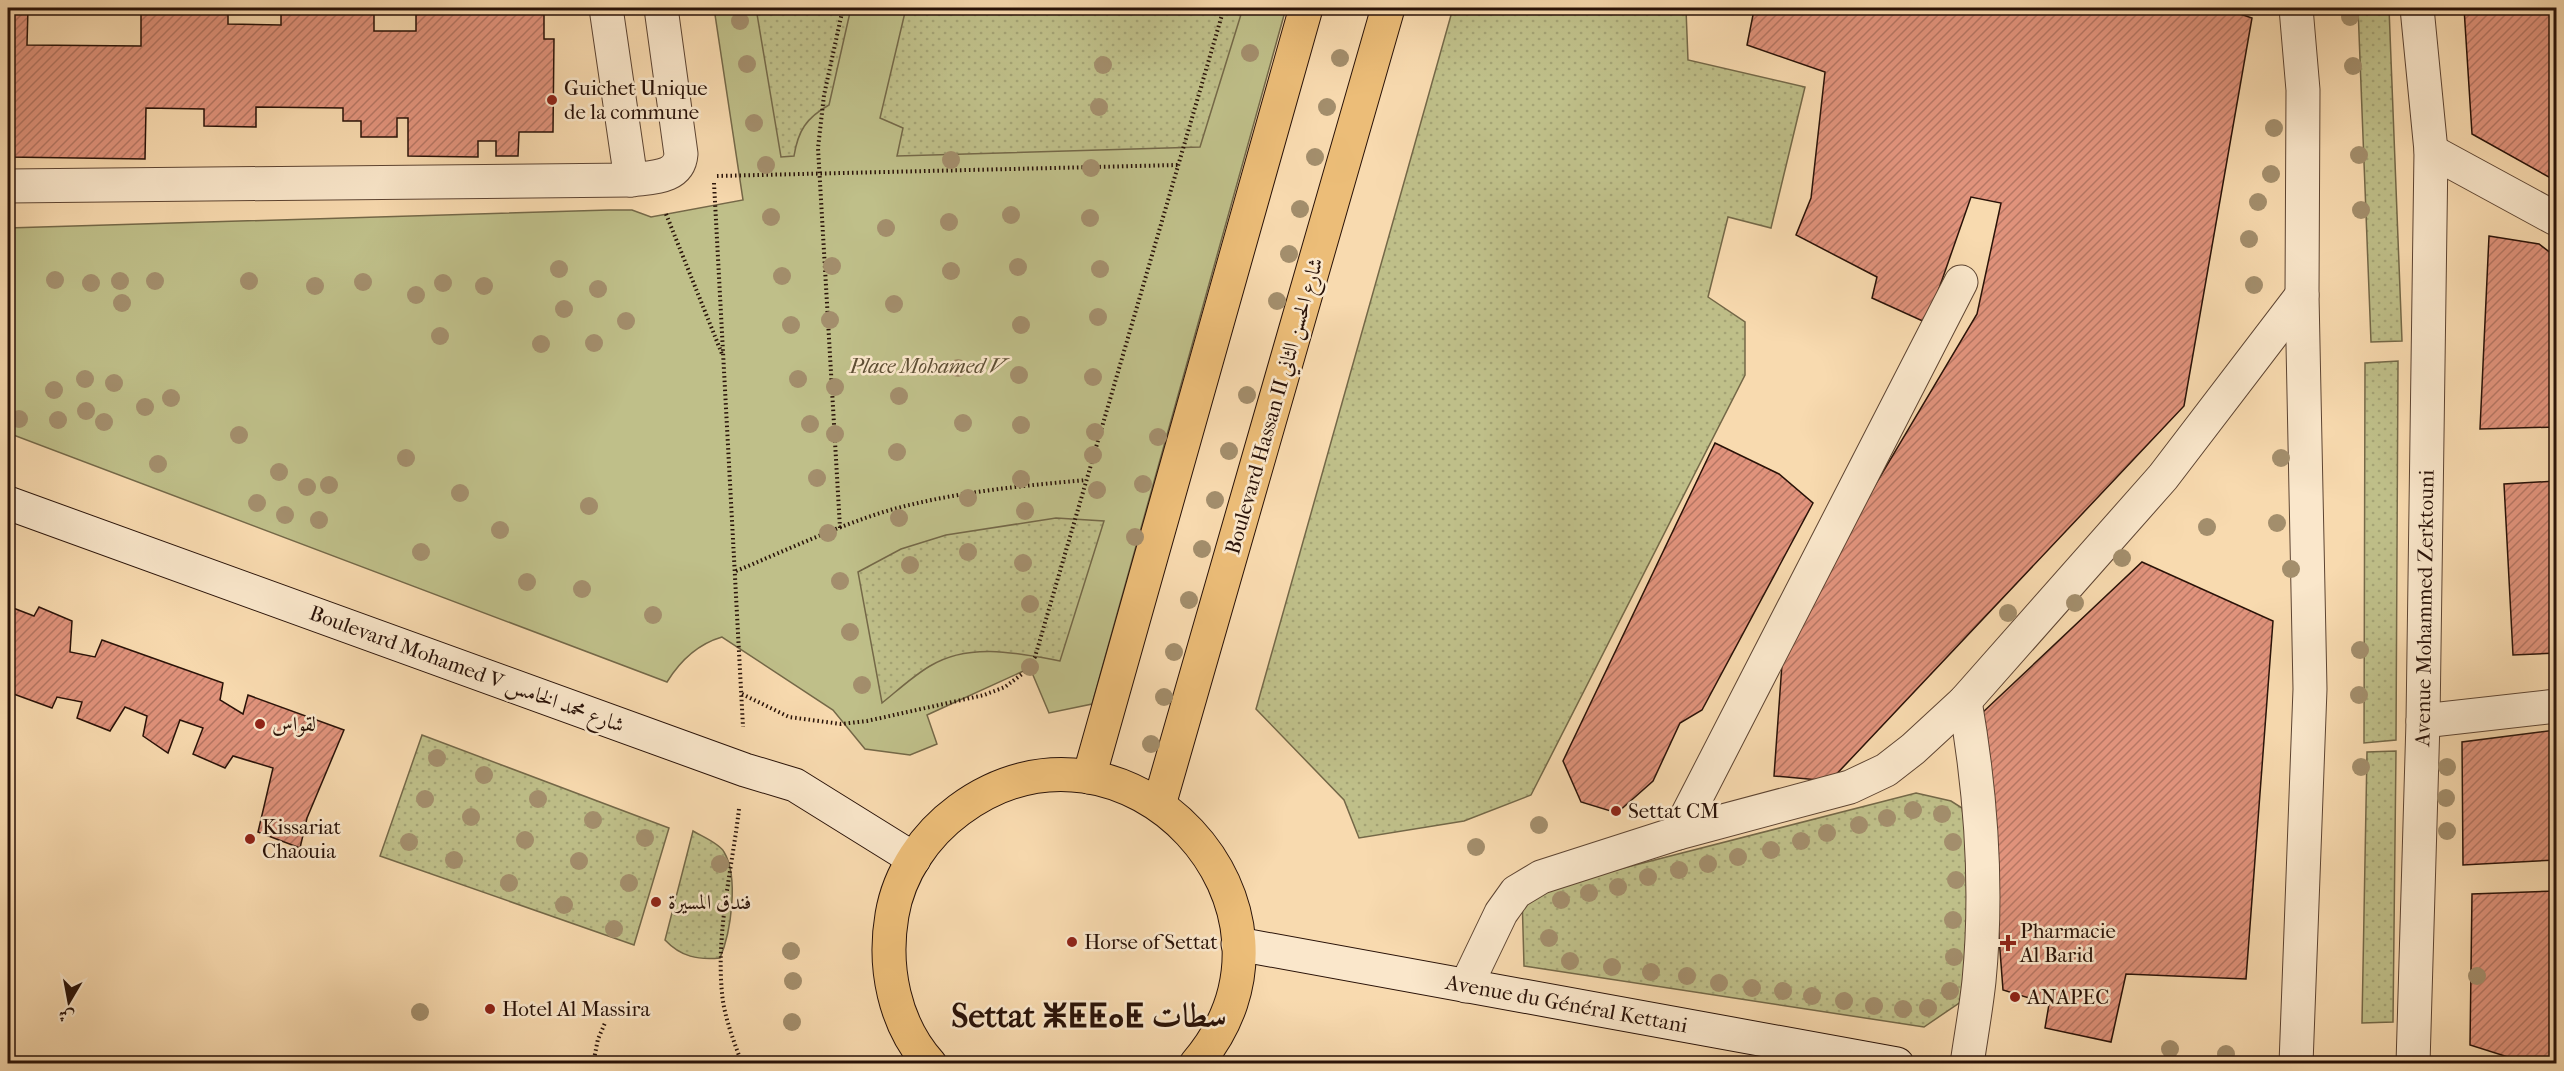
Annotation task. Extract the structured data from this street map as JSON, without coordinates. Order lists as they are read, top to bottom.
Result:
{
  "streets": {
    "main road": ["Boulevard Hassan II شارع الحسن الثاني"],
    "street": ["Avenue Mohammed Zerktouni", "Boulevard Mohamed V شارع محمد الخامس", "Avenue du Général Kettani"]
  },
  "districts": ["Settat ⵥⵟⵟⴰⵟ سطات"],
  "parks": ["Place Mohamed V"],
  "places": {
    "other": [
      "Guichet Unique de la commune",
      "لقواس",
      "Settat CM",
      "Kissariat Chaouia",
      "فندق المسيرة",
      "Horse of Settat",
      "ANAPEC",
      "Hotel Al Massira"
    ],
    "health": ["Pharmacie Al Barid"]
  },
  "north": "bottom"
}
